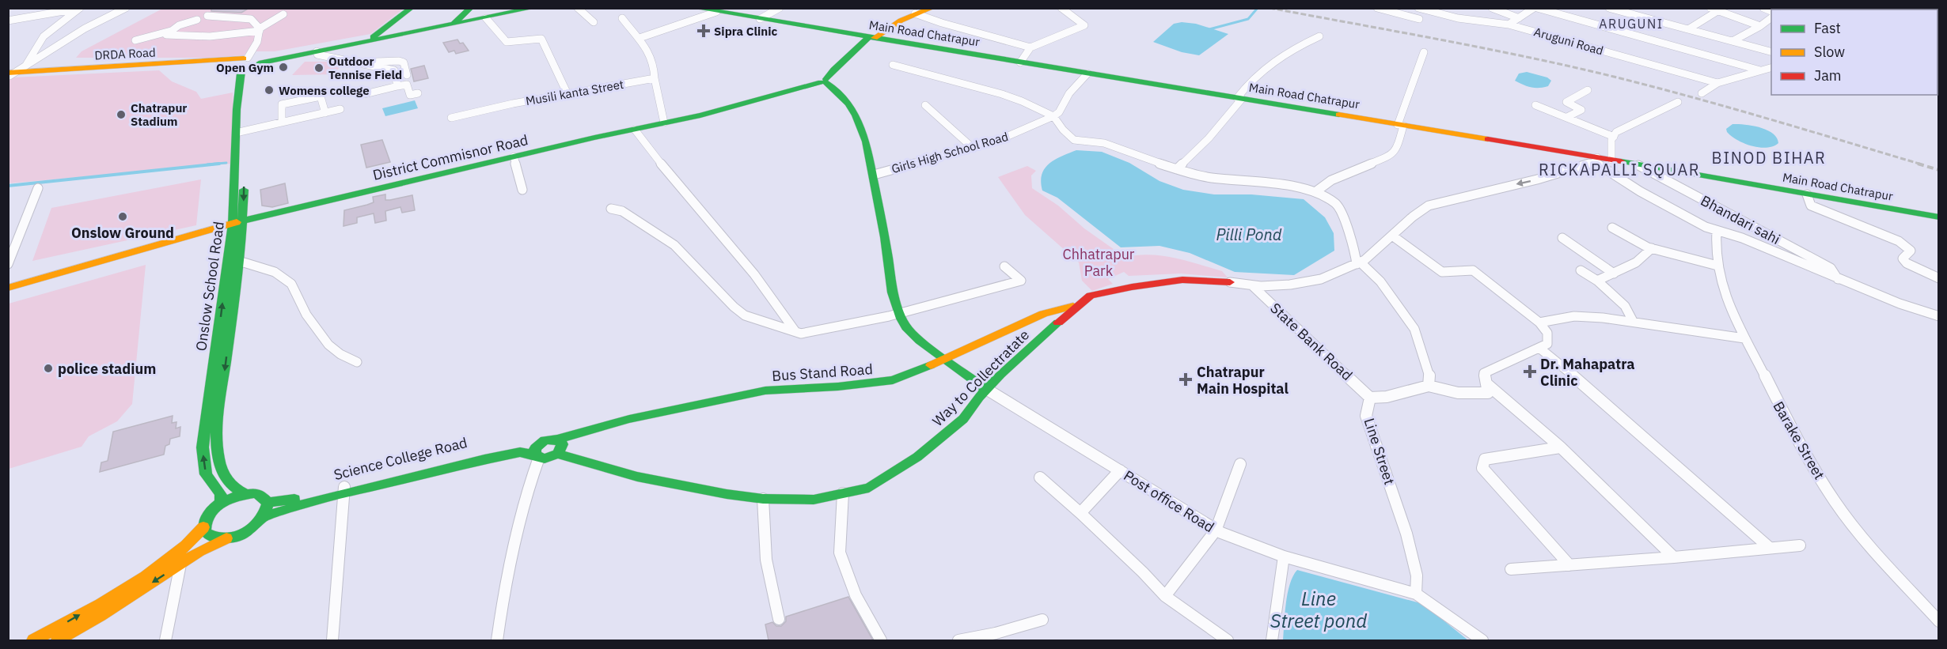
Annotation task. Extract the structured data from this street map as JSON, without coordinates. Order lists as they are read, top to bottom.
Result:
{
  "streets": {
    "main road": [
      "Main Road Chatrapur",
      "DRDA Road",
      "District Commisnor Road",
      "Onslow School Road",
      "Bus Stand Road",
      "Way to Collectratate",
      "Science College Road",
      "Post office Road"
    ],
    "street": [
      "Aruguni Road",
      "Musili kanta Street",
      "Girls High School Road",
      "Bhandari sahi",
      "State Bank Road",
      "Barake Street",
      "Line Street"
    ]
  },
  "crossings": [
    ["Main Road Chatrapur", "Bhandari sahi"],
    ["Main Road Chatrapur", "State Bank Road"],
    ["DRDA Road", "Onslow School Road"],
    ["Girls High School Road", "Post office Road"],
    ["District Commisnor Road", "Onslow School Road"],
    ["District Commisnor Road", "Post office Road"],
    ["State Bank Road", "Way to Collectratate"],
    ["State Bank Road", "Line Street"],
    ["Bus Stand Road", "Way to Collectratate"],
    ["Bus Stand Road", "Science College Road"],
    ["Bus Stand Road", "Post office Road"],
    ["Way to Collectratate", "Science College Road"],
    ["Way to Collectratate", "Post office Road"],
    ["Line Street", "Post office Road"]
  ],
  "one_way": ["State Bank Road"],
  "districts": ["ARUGUNI", "BINOD BIHAR", "RICKAPALLI SQUAR"],
  "water": ["Pilli Pond", "Line Street pond"],
  "parks": ["Chhatrapur Park"],
  "places": {
    "health": ["Sipra Clinic", "Dr. Mahapatra Clinic", "Chatrapur Main Hospital"],
    "other": [
      "Open Gym",
      "Outdoor Tennise Field",
      "Womens college",
      "Chatrapur Stadium",
      "Onslow Ground",
      "police stadium"
    ]
  },
  "legend": ["Fast", "Slow", "Jam"]
}
